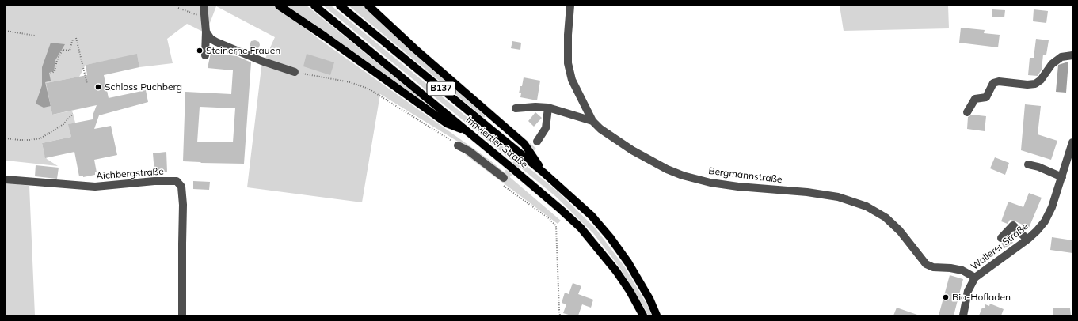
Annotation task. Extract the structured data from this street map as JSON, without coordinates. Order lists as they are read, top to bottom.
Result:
{
  "streets": {
    "main road": ["B137", "Innviertler Straße"],
    "street": ["Aichbergstraße", "Bergmannstraße", "Wallerer Straße"]
  },
  "crossings": [
    ["Bergmannstraße", "Wallerer Straße"]
  ],
  "places": ["Steinerne Frauen", "Schloss Puchberg", "Bio-Hofladen"]
}
